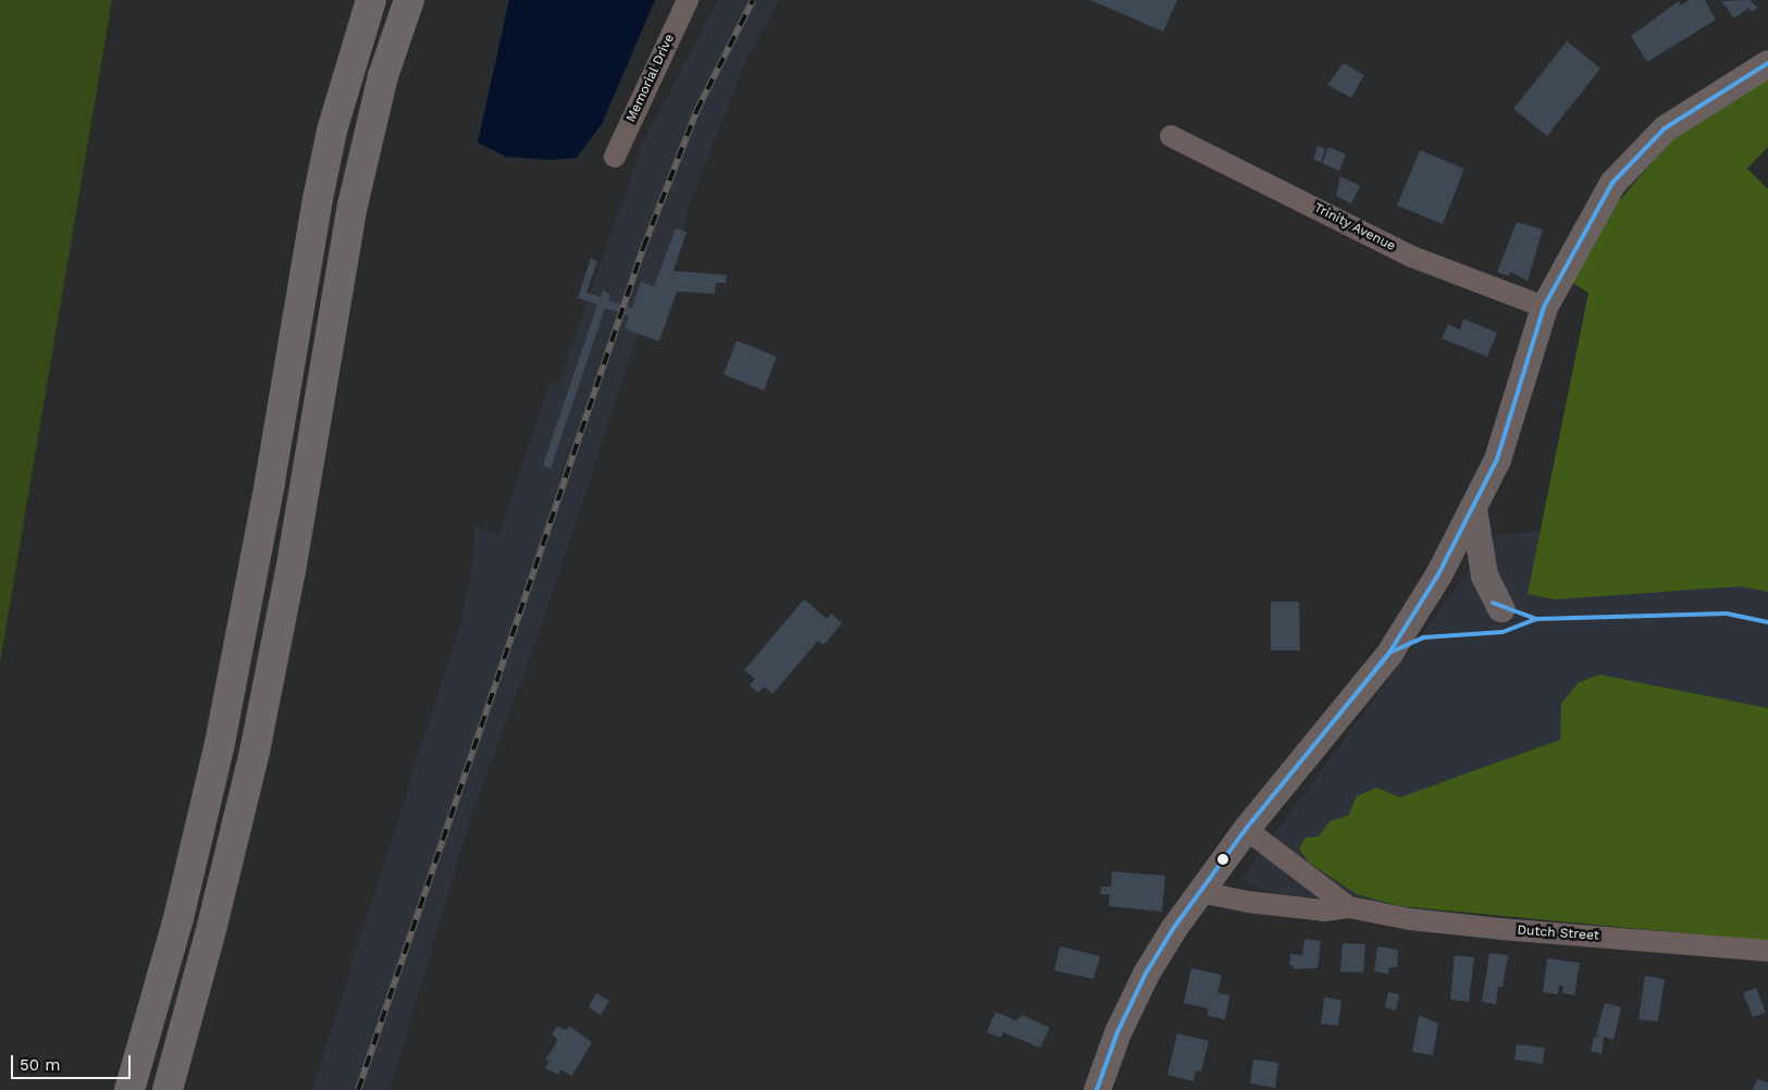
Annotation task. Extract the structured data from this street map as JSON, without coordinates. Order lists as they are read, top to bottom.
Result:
{
  "streets": {
    "street": ["Memorial Drive", "Trinity Avenue", "Dutch Street"]
  },
  "scale_bar": "50 m"
}
